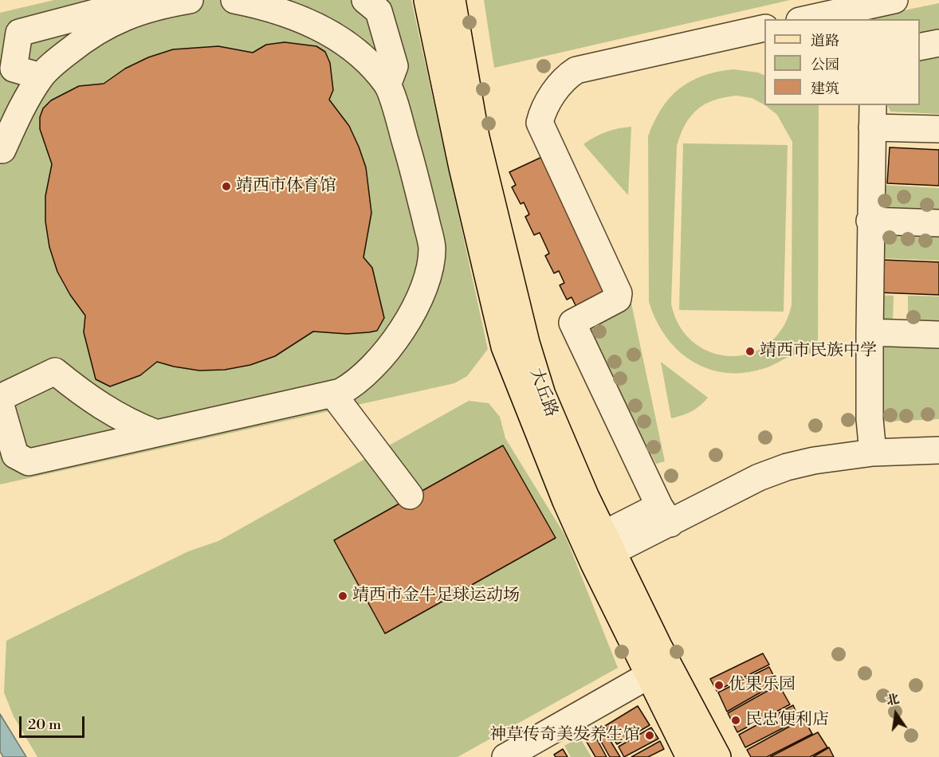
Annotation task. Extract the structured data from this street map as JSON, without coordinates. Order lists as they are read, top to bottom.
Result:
{
  "streets": {
    "main road": ["大丘路"]
  },
  "places": [
    "靖西市体育馆",
    "靖西市民族中学",
    "靖西市金牛足球运动场",
    "优果乐园",
    "民忠便利店",
    "神草传奇美发养生馆"
  ],
  "legend": ["道路", "公园", "建筑"],
  "scale_bar": "20 m",
  "north": "top"
}
